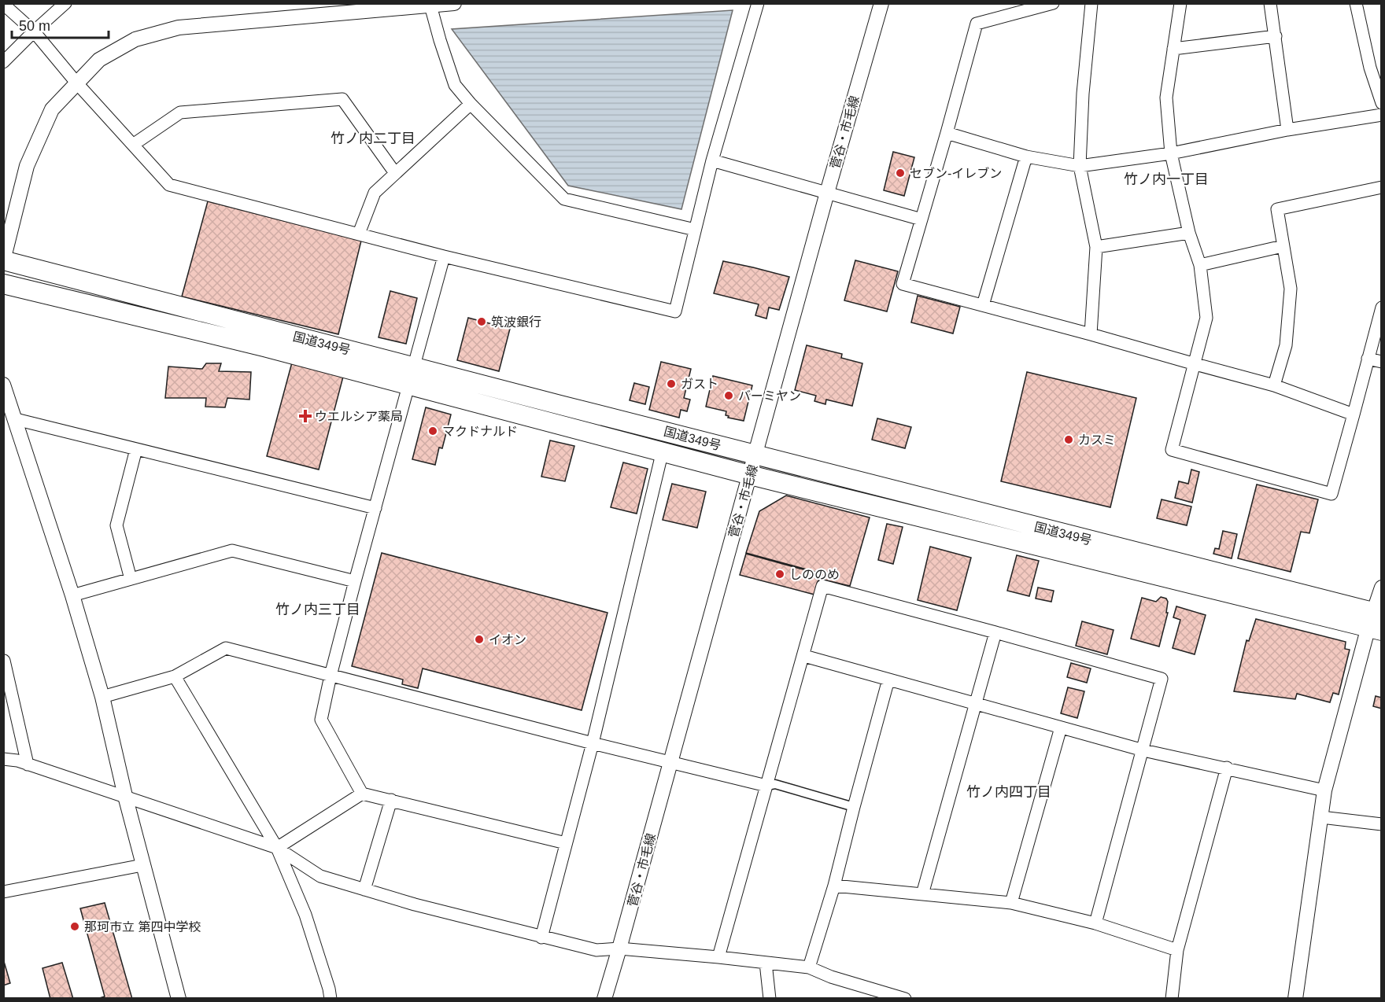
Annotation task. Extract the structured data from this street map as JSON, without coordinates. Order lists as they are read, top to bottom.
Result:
{
  "streets": {
    "highway": ["国道349号"],
    "street": ["菅谷・市毛線"]
  },
  "crossings": [
    ["菅谷・市毛線", "国道349号"]
  ],
  "districts": [
    "竹ノ内二丁目",
    "竹ノ内一丁目",
    "竹ノ内三丁目",
    "竹ノ内四丁目"
  ],
  "places": {
    "other": [
      "セブン-イレブン",
      "筑波銀行",
      "ガスト",
      "バーミヤン",
      "マクドナルド",
      "カスミ",
      "しののめ",
      "イオン",
      "那珂市立 第四中学校"
    ],
    "health": ["ウエルシア薬局"]
  },
  "scale_bar": "50 m"
}
